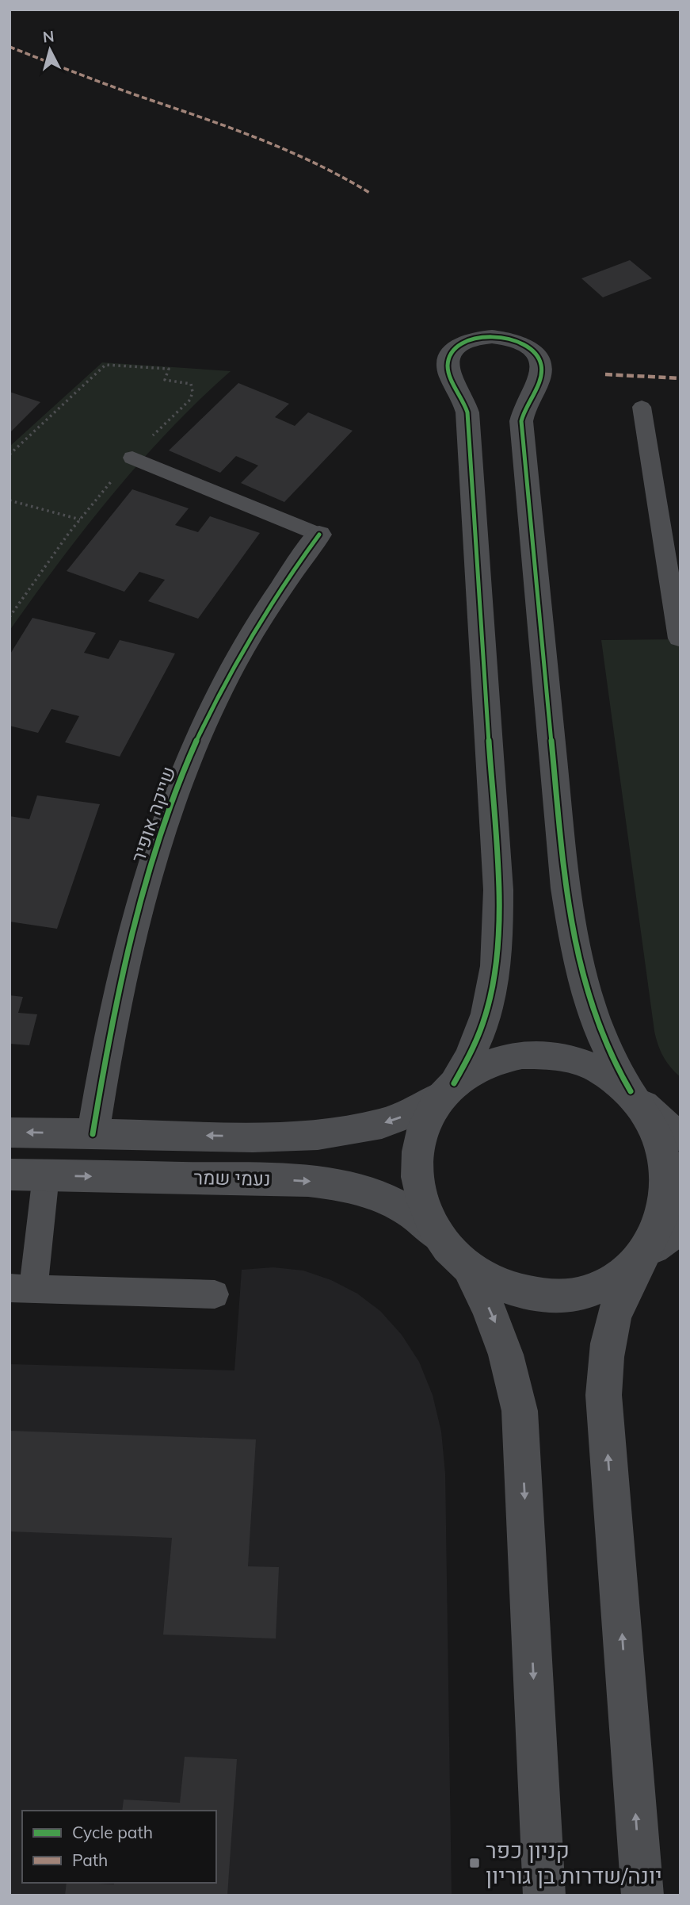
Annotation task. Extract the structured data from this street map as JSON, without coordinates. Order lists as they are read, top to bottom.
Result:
{
  "streets": {
    "street": ["שייקה אופיר", "נעמי שמר"]
  },
  "places": {
    "transit": ["קניון כפר יונה/שדרות בן גוריון"]
  },
  "legend": ["Cycle path", "Path"],
  "north": "top"
}
